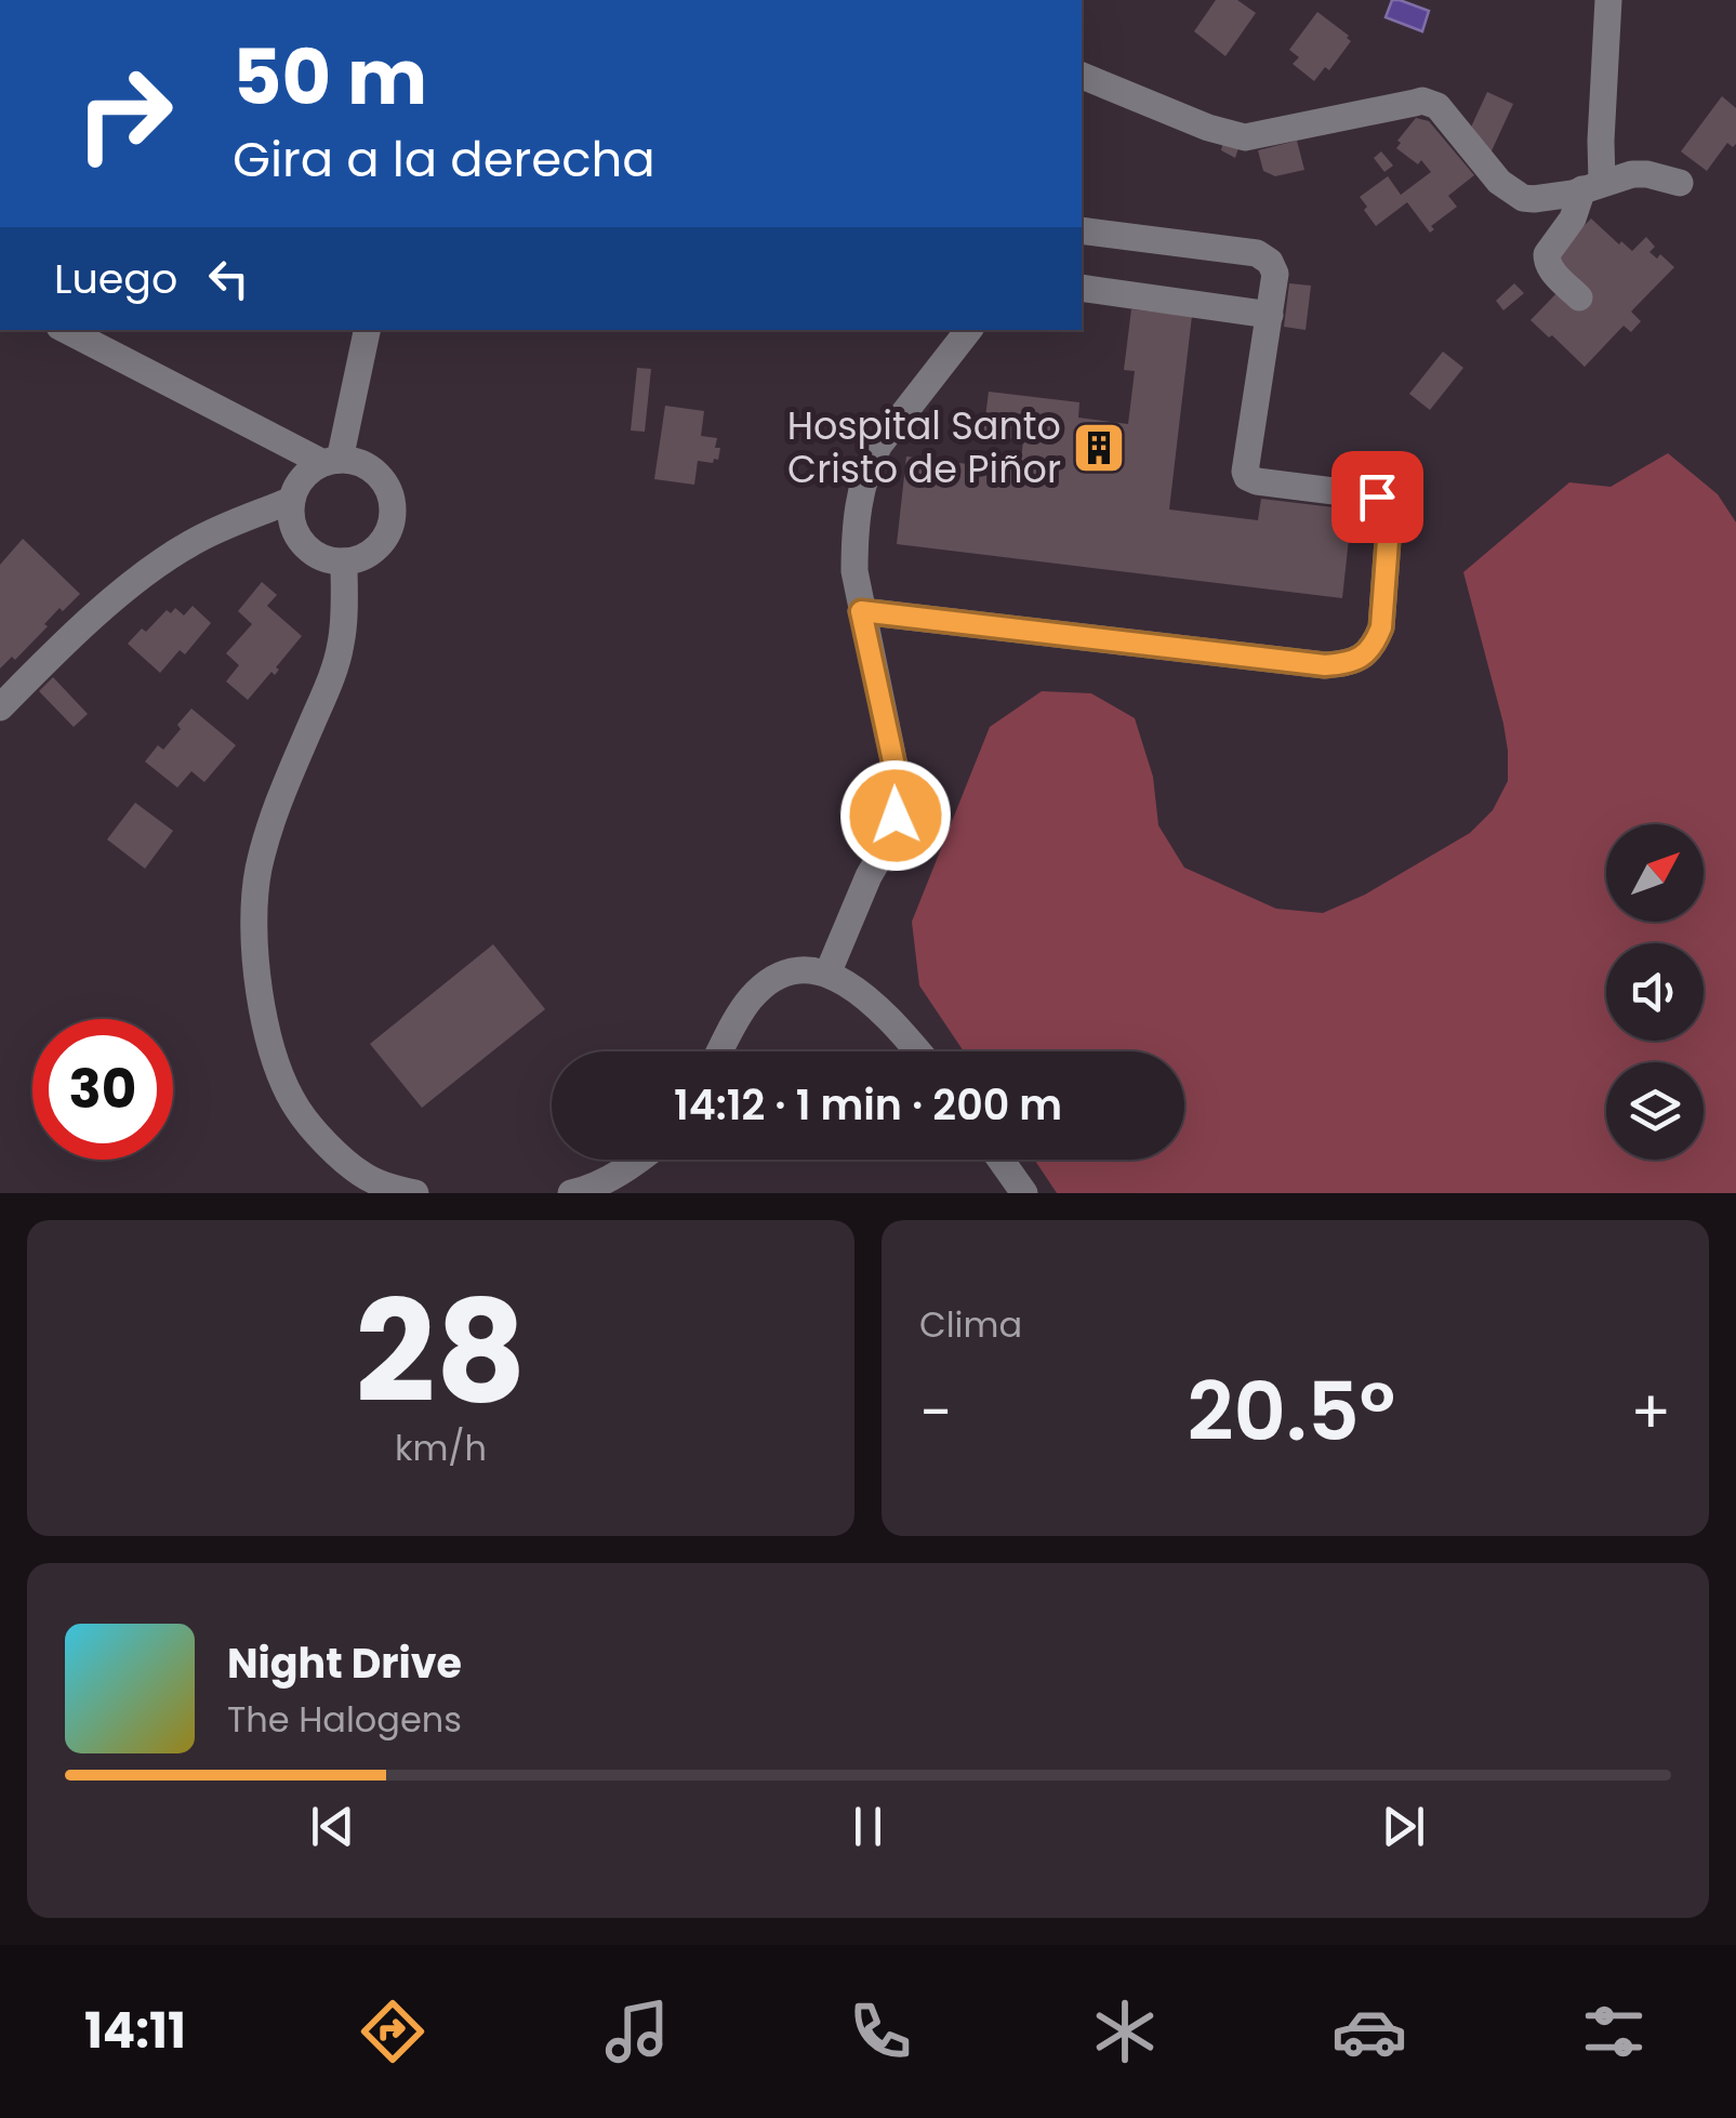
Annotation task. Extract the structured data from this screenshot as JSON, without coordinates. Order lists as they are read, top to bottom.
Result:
{
  "places": {
    "building": ["Hospital Santo Cristo de Piñor"]
  },
  "north": "top right",
  "page": {
    "turn": ["50 m", "Gira a la derecha"],
    "then": "Luego",
    "limit": "30",
    "trip": "14:12 · 1 min · 200 m",
    "tile": [
      ["28", "km/h"],
      "Clima"
    ],
    "heat": ["−", "20.5°", "+"],
    "song": ["Night Drive", "The Halogens"],
    "tabs": "14:11"
  }
}
